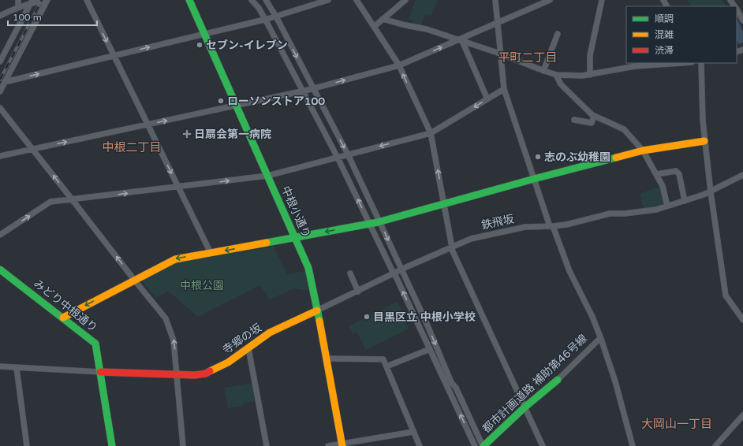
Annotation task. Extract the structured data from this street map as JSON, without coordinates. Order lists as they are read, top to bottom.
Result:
{
  "streets": {
    "street": [
      "中根小通り",
      "鉄飛坂",
      "みどり中根通り",
      "寺郷の坂",
      "都市計画道路 補助第46号線"
    ]
  },
  "crossings": [
    ["中根小通り", "鉄飛坂"],
    ["中根小通り", "寺郷の坂"],
    ["鉄飛坂", "寺郷の坂"]
  ],
  "districts": ["平町二丁目", "中根二丁目", "大岡山一丁目"],
  "parks": ["中根公園"],
  "places": {
    "other": [
      "セブン-イレブン",
      "ローソンストア100",
      "志のぶ幼稚園",
      "目黒区立 中根小学校"
    ],
    "health": ["日扇会第一病院"]
  },
  "legend": ["順調", "混雑", "渋滞"],
  "scale_bar": "100 m"
}
